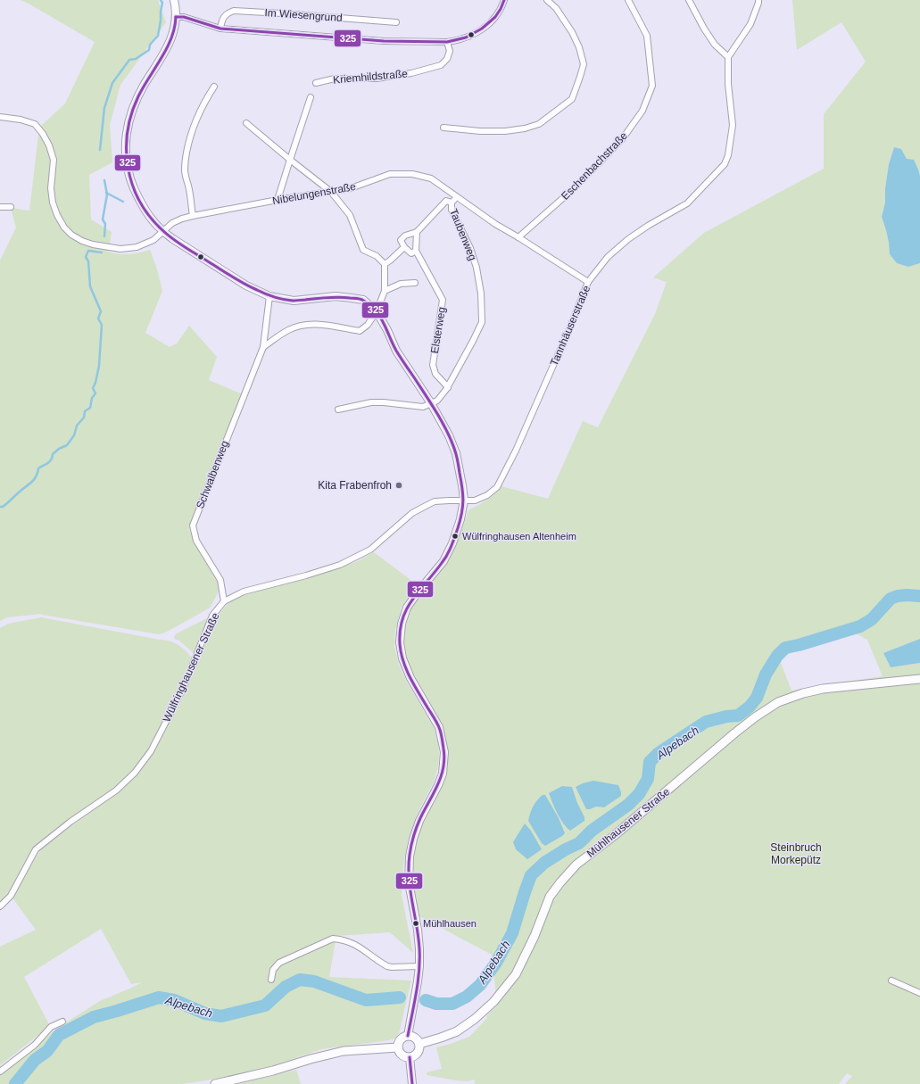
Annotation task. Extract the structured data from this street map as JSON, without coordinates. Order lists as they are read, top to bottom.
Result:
{
  "streets": {
    "main road": ["Mühlhausener Straße"],
    "street": [
      "Im Wiesengrund",
      "Kriemhildstraße",
      "Eschenbachstraße",
      "Nibelungenstraße",
      "Taubenweg",
      "Tannhäuserstraße",
      "Elsterweg",
      "Schwalbenweg",
      "Wülfringhausener Straße"
    ]
  },
  "crossings": [
    ["Eschenbachstraße", "Nibelungenstraße"],
    ["Nibelungenstraße", "Tannhäuserstraße"],
    ["Taubenweg", "Elsterweg"],
    ["Tannhäuserstraße", "Wülfringhausener Straße"],
    ["Schwalbenweg", "Wülfringhausener Straße"]
  ],
  "water": ["Alpebach"],
  "parks": ["Steinbruch Morkepütz"],
  "places": ["Kita Frabenfroh", "Wülfringhausen Altenheim", "Mühlhausen"],
  "lines": ["transit line 325"]
}
